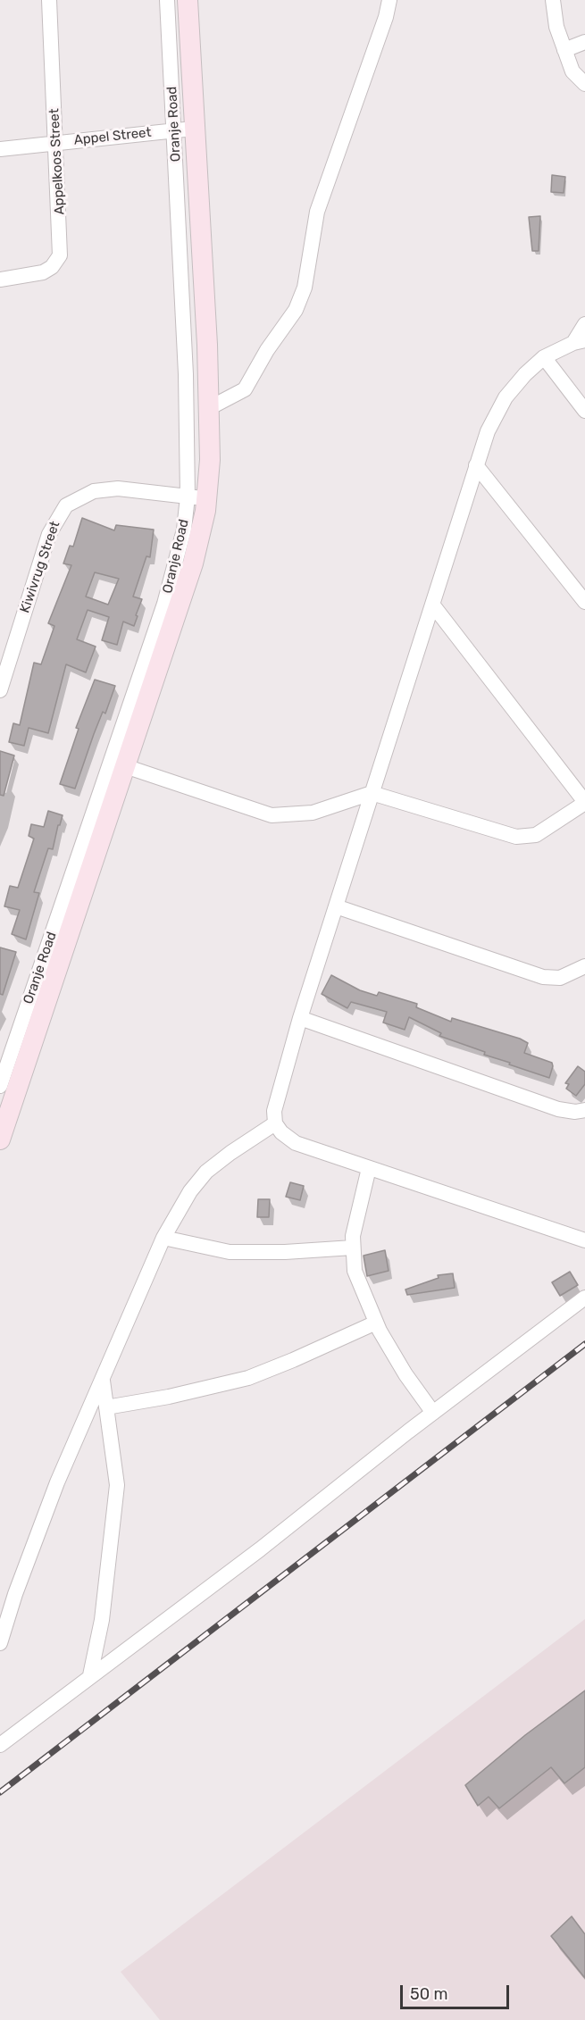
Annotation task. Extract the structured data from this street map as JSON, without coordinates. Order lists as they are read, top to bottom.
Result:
{
  "streets": {
    "street": [
      "Oranje Road",
      "Appel Street",
      "Appelkoos Street",
      "Kiwivrug Street"
    ]
  },
  "crossings": [
    ["Oranje Road", "Appel Street"],
    ["Oranje Road", "Kiwivrug Street"],
    ["Appel Street", "Appelkoos Street"]
  ],
  "scale_bar": "50 m"
}
